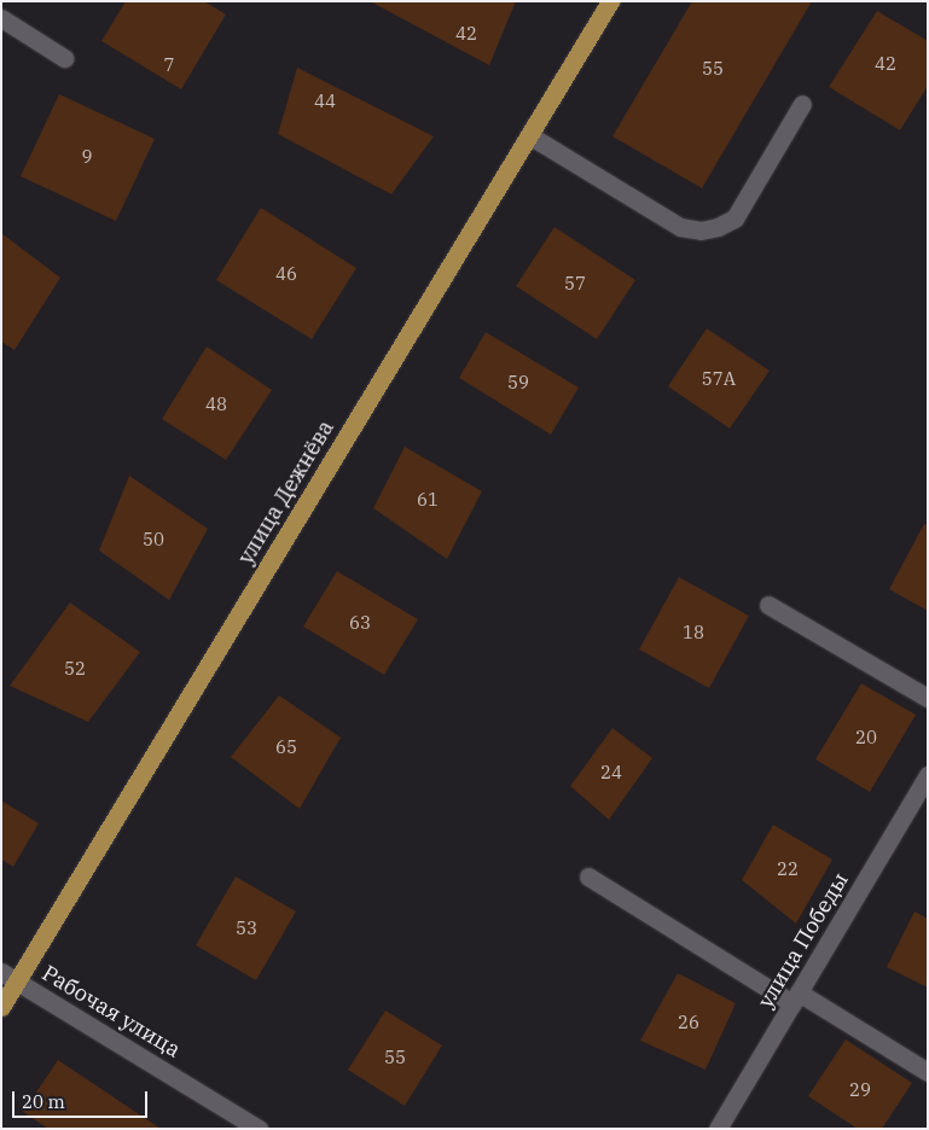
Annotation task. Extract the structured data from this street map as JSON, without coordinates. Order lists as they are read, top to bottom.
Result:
{
  "streets": {
    "main road": ["улица Дежнёва"],
    "street": ["улица Победы", "Рабочая улица"]
  },
  "crossings": [
    ["улица Дежнёва", "Рабочая улица"]
  ],
  "house_numbers": [
    "42",
    "42",
    "7",
    "55",
    "44",
    "9",
    "46",
    "57",
    "57А",
    "59",
    "48",
    "61",
    "50",
    "63",
    "18",
    "52",
    "20",
    "65",
    "24",
    "22",
    "53",
    "26",
    "55",
    "29"
  ],
  "scale_bar": "20 m"
}
